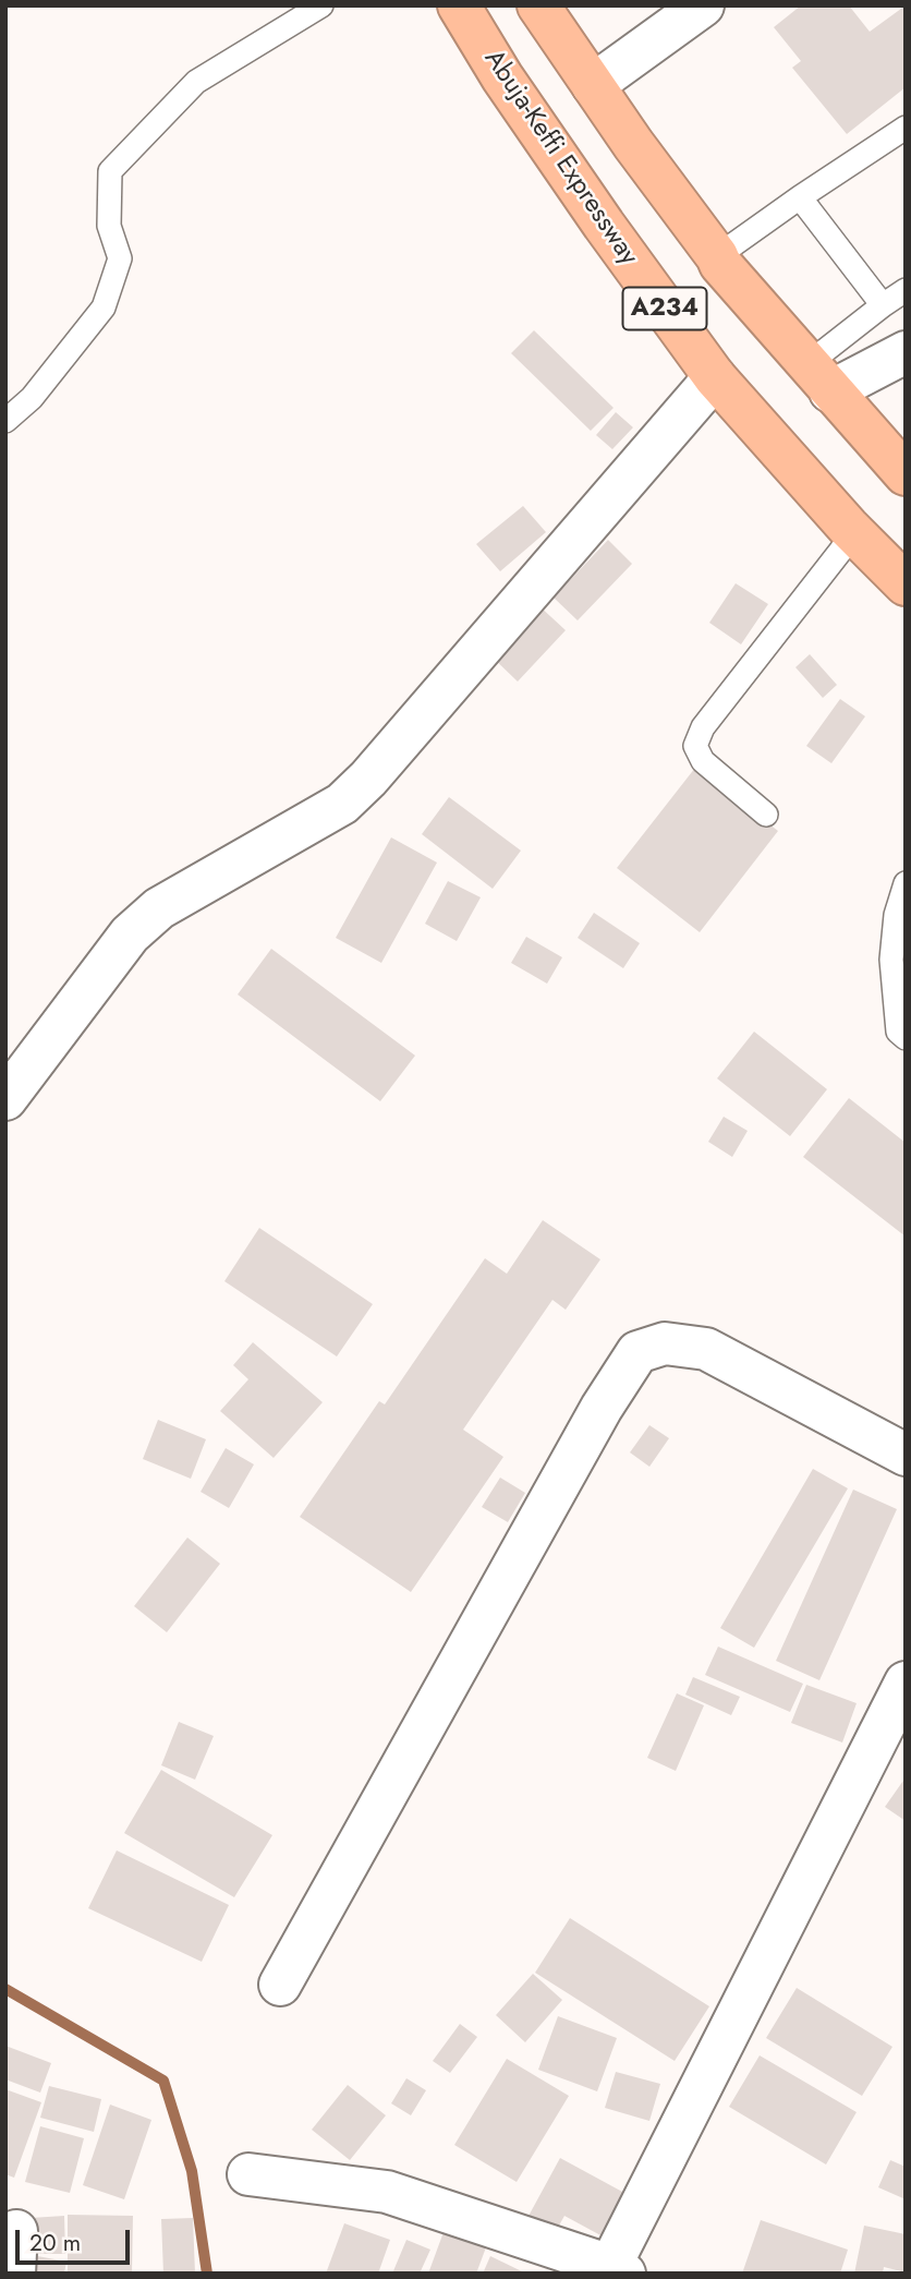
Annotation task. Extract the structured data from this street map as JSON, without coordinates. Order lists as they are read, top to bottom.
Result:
{
  "streets": {
    "highway": ["Abuja-Keffi Expressway", "A234"]
  },
  "scale_bar": "20 m"
}
